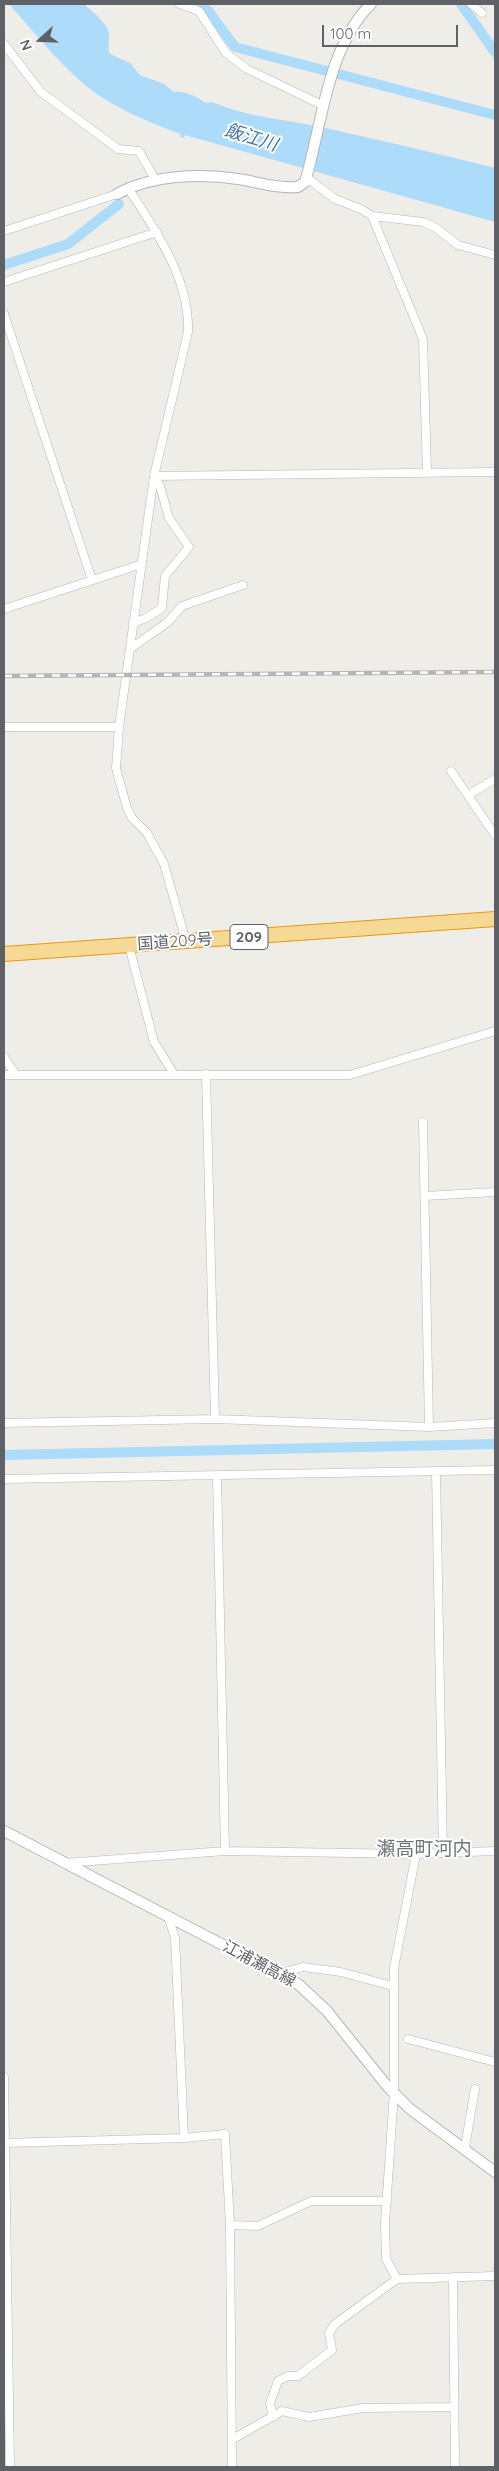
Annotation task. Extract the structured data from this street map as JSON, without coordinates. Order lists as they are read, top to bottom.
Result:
{
  "streets": {
    "highway": ["209", "国道209号"],
    "main road": ["江浦瀬高線"]
  },
  "districts": ["瀬高町河内"],
  "water": ["飯江川"],
  "scale_bar": "100 m",
  "north": "left"
}
